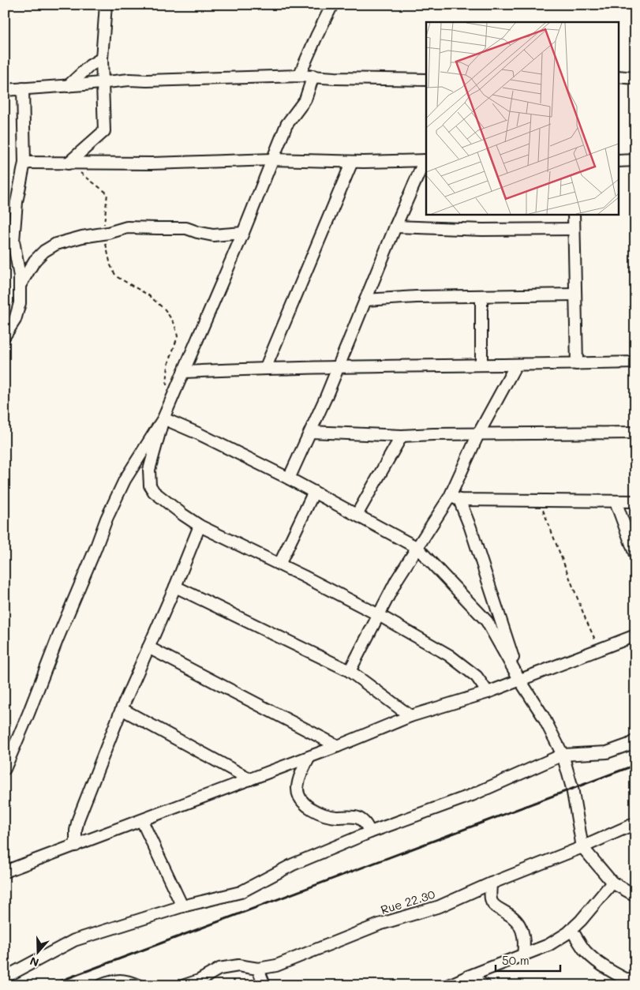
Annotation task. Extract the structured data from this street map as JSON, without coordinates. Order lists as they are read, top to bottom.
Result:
{
  "streets": {
    "street": ["Rue 22.30"]
  },
  "scale_bar": "50 m",
  "north": "bottom"
}
